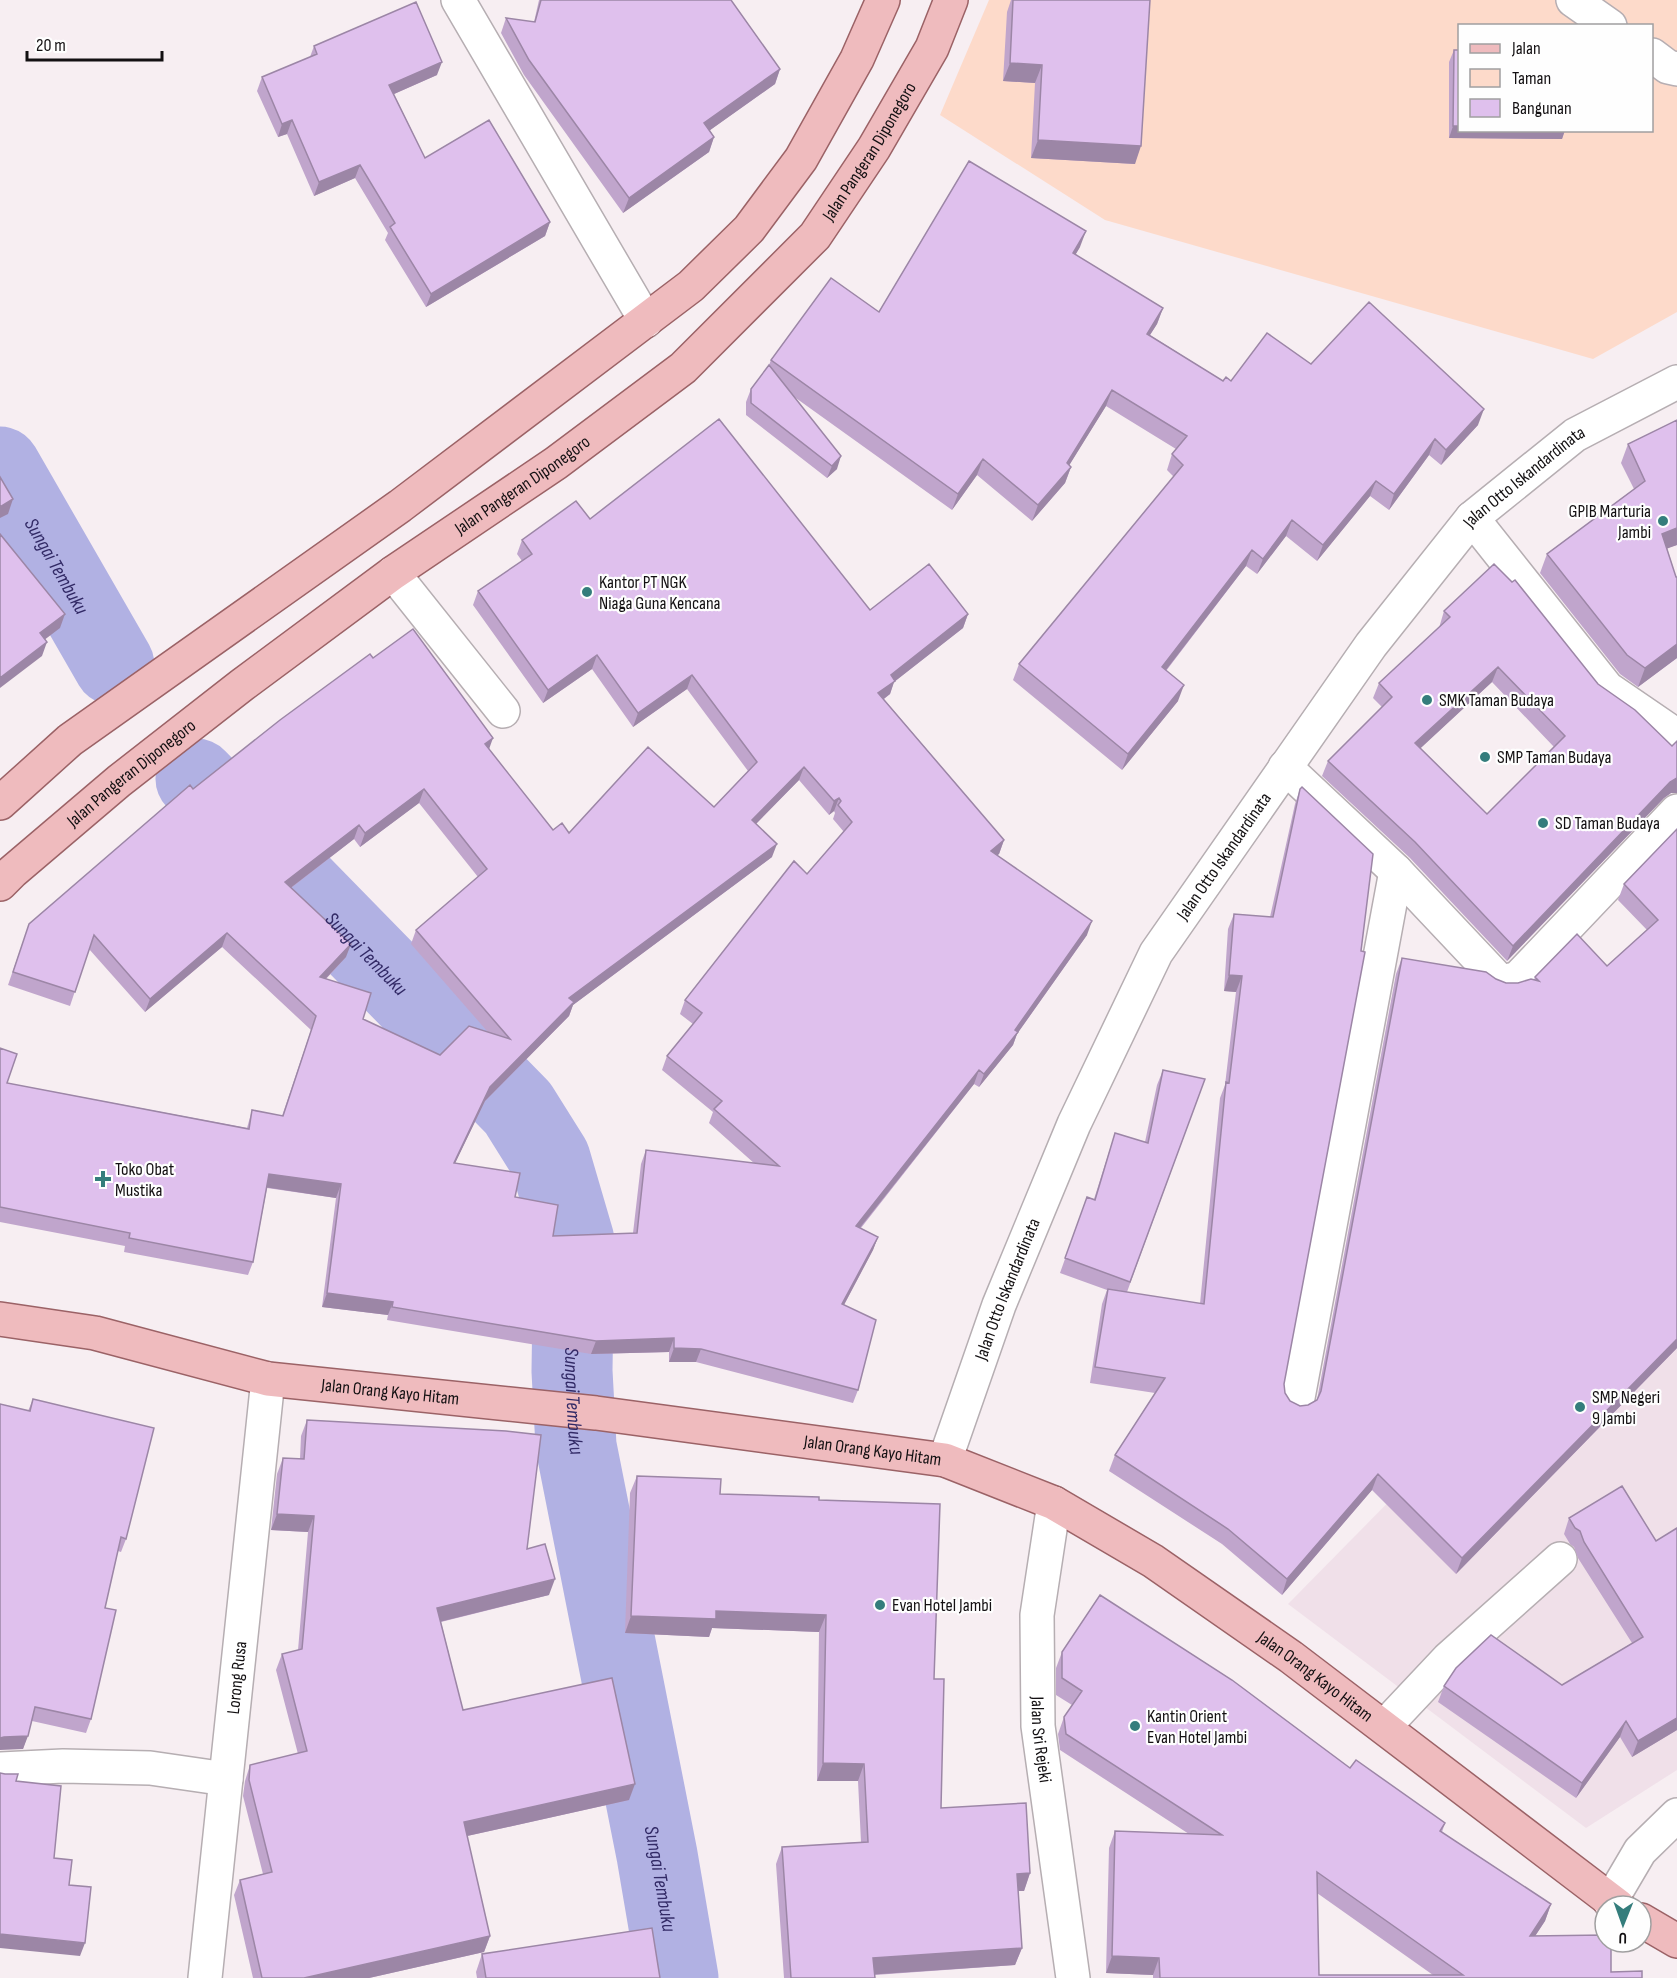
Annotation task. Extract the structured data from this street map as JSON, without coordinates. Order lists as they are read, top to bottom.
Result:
{
  "streets": {
    "main road": ["Jalan Pangeran Diponegoro", "Jalan Orang Kayo Hitam"],
    "street": ["Jalan Otto Iskandardinata", "Lorong Rusa", "Jalan Sri Rejeki"]
  },
  "crossings": [
    ["Jalan Otto Iskandardinata", "Jalan Orang Kayo Hitam"],
    ["Jalan Orang Kayo Hitam", "Lorong Rusa"],
    ["Jalan Orang Kayo Hitam", "Jalan Sri Rejeki"]
  ],
  "water": ["Sungai Tembuku"],
  "places": {
    "other": [
      "GPIB Marturia Jambi",
      "Kantor PT NGK Niaga Guna Kencana",
      "SMK Taman Budaya",
      "SMP Taman Budaya",
      "SD Taman Budaya",
      "SMP Negeri 9 Jambi",
      "Evan Hotel Jambi",
      "Kantin Orient Evan Hotel Jambi"
    ],
    "health": ["Toko Obat Mustika"]
  },
  "legend": ["Jalan", "Taman", "Bangunan"],
  "scale_bar": "20 m",
  "north": "bottom"
}
